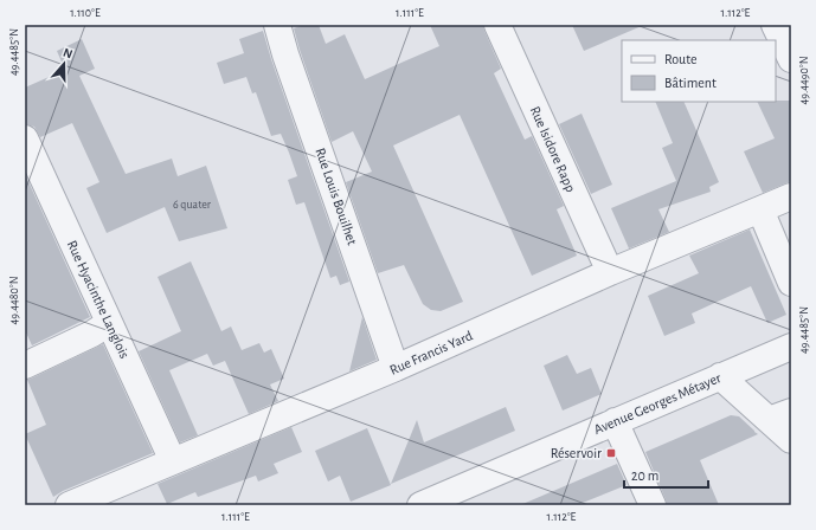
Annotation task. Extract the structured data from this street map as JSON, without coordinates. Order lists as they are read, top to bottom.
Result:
{
  "streets": {
    "street": [
      "Rue Isidore Rapp",
      "Rue Louis Bouilhet",
      "Rue Hyacinthe Langlois",
      "Rue Francis Yard",
      "Avenue Georges Métayer"
    ]
  },
  "crossings": [
    ["Rue Isidore Rapp", "Rue Francis Yard"],
    ["Rue Louis Bouilhet", "Rue Francis Yard"],
    ["Rue Hyacinthe Langlois", "Rue Francis Yard"]
  ],
  "places": {
    "transit": ["Réservoir"]
  },
  "house_numbers": ["6 quater"],
  "legend": ["Route", "Bâtiment"],
  "scale_bar": "20 m",
  "north": "top",
  "coordinates": [
    "1.110°E",
    "1.111°E",
    "1.112°E",
    "49.4485°N",
    "49.4490°N",
    "49.4480°N"
  ]
}
